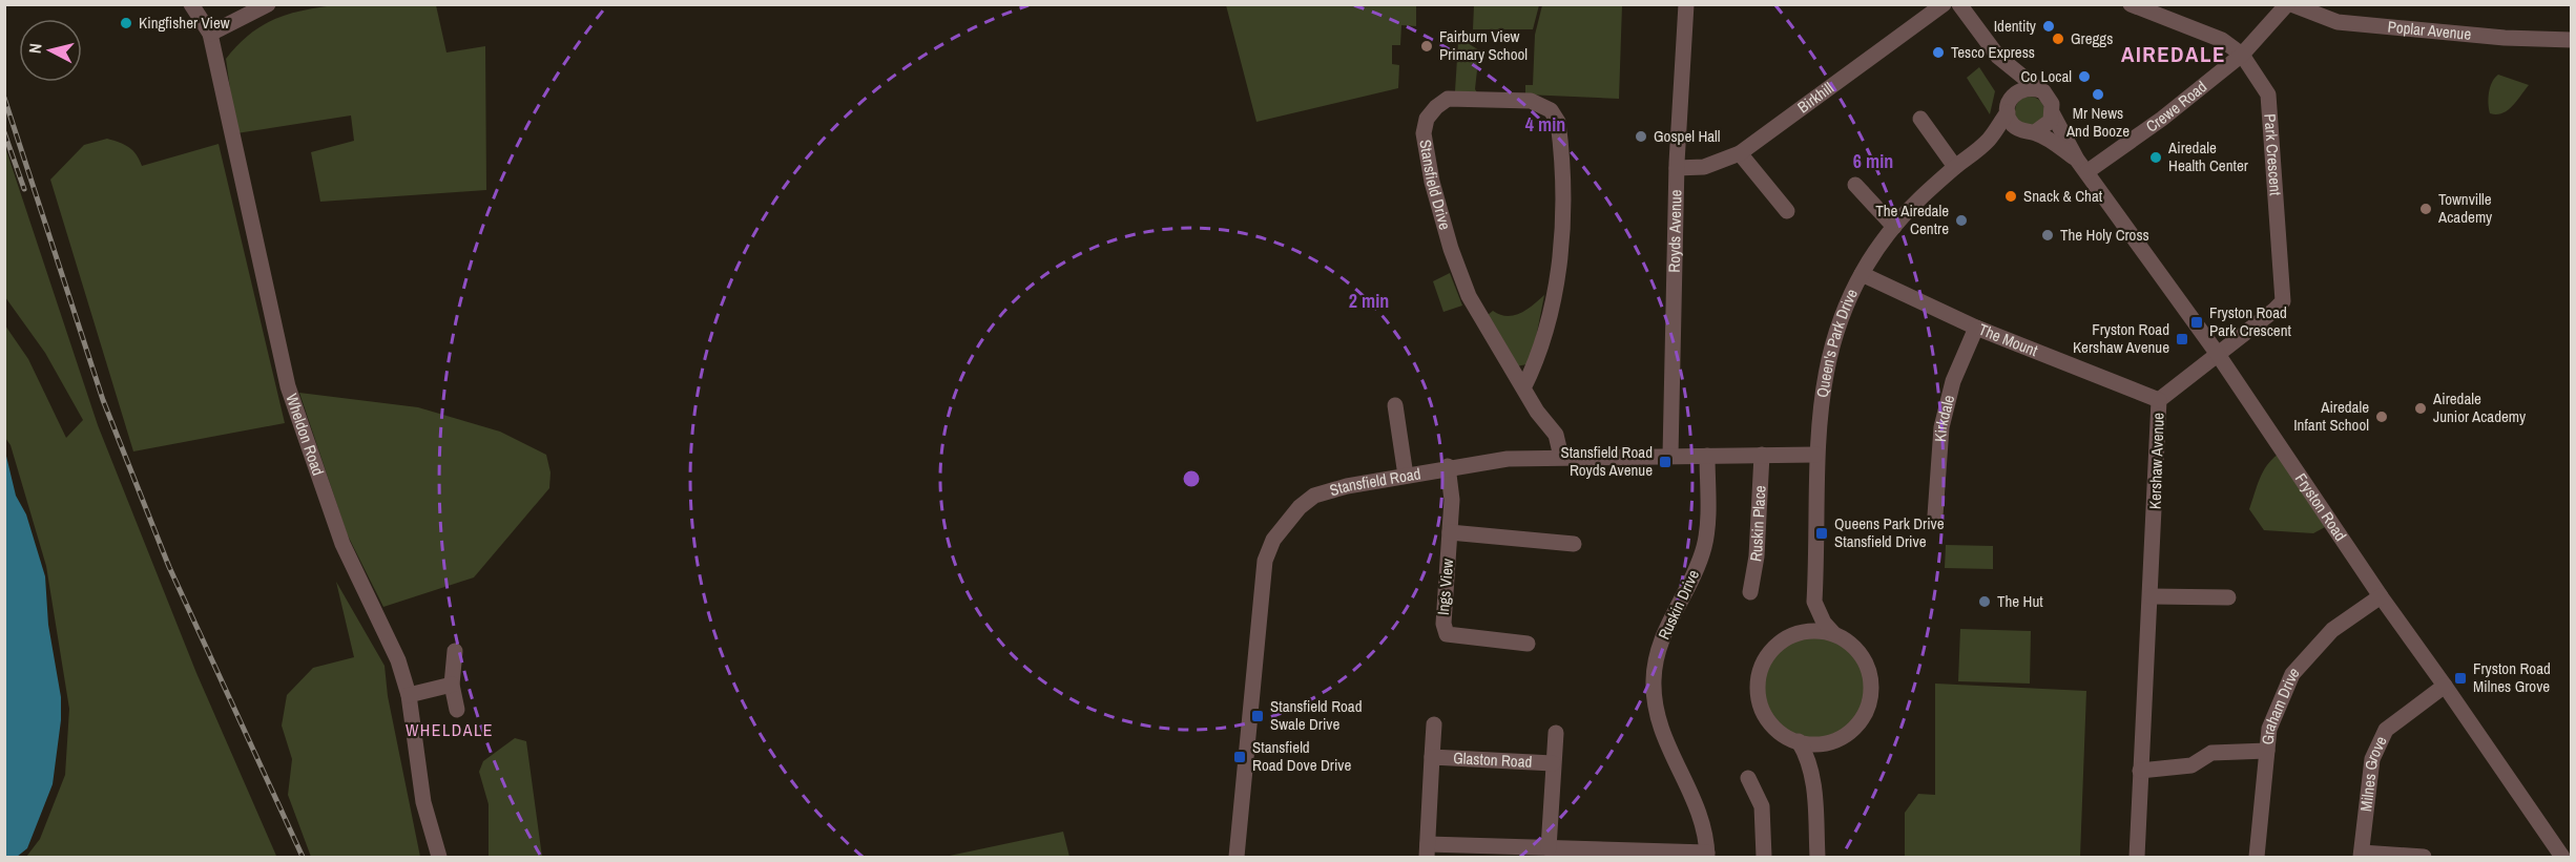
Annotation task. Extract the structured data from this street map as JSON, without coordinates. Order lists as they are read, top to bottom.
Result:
{
  "streets": {
    "street": [
      "Poplar Avenue",
      "Birkhill",
      "Crewe Road",
      "Park Crescent",
      "Stansfield Drive",
      "Royds Avenue",
      "The Mount",
      "Queen's Park Drive",
      "Kirkdale",
      "Wheldon Road",
      "Kershaw Avenue",
      "Stansfield Road",
      "Fryston Road",
      "Ruskin Place",
      "Ings View",
      "Ruskin Drive",
      "Graham Drive",
      "Glaston Road",
      "Milnes Grove"
    ]
  },
  "crossings": [
    ["Poplar Avenue", "Crewe Road"],
    ["Birkhill", "Royds Avenue"],
    ["Crewe Road", "Park Crescent"],
    ["Crewe Road", "Fryston Road"],
    ["Park Crescent", "Kershaw Avenue"],
    ["Park Crescent", "Fryston Road"],
    ["Stansfield Drive", "Stansfield Road"],
    ["Royds Avenue", "Stansfield Road"],
    ["The Mount", "Queen's Park Drive"],
    ["The Mount", "Kirkdale"],
    ["The Mount", "Kershaw Avenue"],
    ["Queen's Park Drive", "Stansfield Road"],
    ["Queen's Park Drive", "Fryston Road"],
    ["Kershaw Avenue", "Fryston Road"],
    ["Stansfield Road", "Ruskin Place"],
    ["Stansfield Road", "Ings View"],
    ["Stansfield Road", "Ruskin Drive"],
    ["Fryston Road", "Graham Drive"],
    ["Fryston Road", "Milnes Grove"]
  ],
  "districts": ["AIREDALE", "WHELDALE"],
  "places": {
    "other": [
      "Kingfisher View",
      "Identity",
      "Greggs",
      "Fairburn View Primary School",
      "Tesco Express",
      "Co Local",
      "Mr News And Booze",
      "Gospel Hall",
      "Airedale Health Center",
      "Snack & Chat",
      "Townville Academy",
      "The Airedale Centre",
      "The Holy Cross",
      "Airedale Junior Academy",
      "Airedale Infant School",
      "The Hut"
    ],
    "transit": [
      "Fryston Road Park Crescent",
      "Fryston Road Kershaw Avenue",
      "Stansfield Road Royds Avenue",
      "Queens Park Drive Stansfield Drive",
      "Fryston Road Milnes Grove",
      "Stansfield Road Swale Drive",
      "Stansfield Road Dove Drive"
    ]
  },
  "north": "left",
  "rings": ["4 min", "6 min", "2 min"]
}
